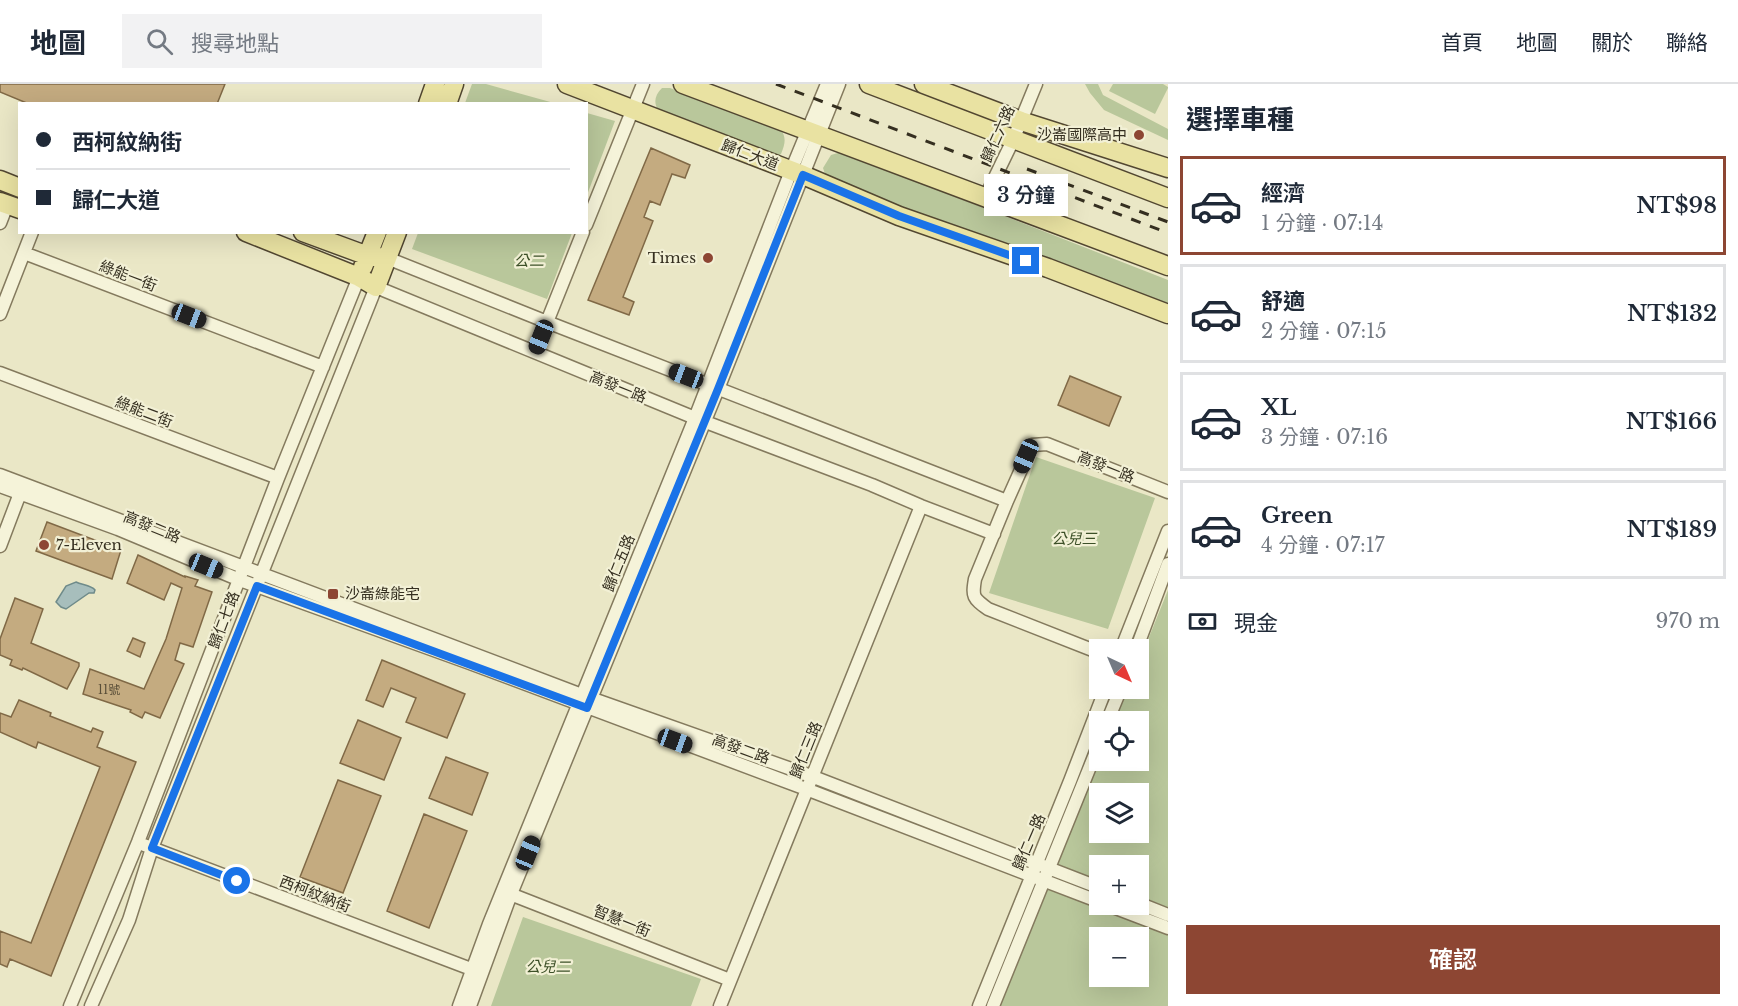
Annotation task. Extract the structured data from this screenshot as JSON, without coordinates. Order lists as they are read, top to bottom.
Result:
{
  "streets": {
    "main road": ["歸仁大道", "高發一路", "歸仁七路"],
    "street": [
      "歸仁六路",
      "綠能一街",
      "綠能二街",
      "高發二路",
      "歸仁五路",
      "歸仁三路",
      "歸仁一路",
      "西柯紋納街",
      "智慧一街"
    ]
  },
  "crossings": [
    ["歸仁大道", "歸仁五路"],
    ["綠能一街", "歸仁七路"],
    ["高發一路", "歸仁五路"],
    ["高發一路", "歸仁七路"],
    ["高發一路", "歸仁三路"],
    ["綠能二街", "歸仁七路"],
    ["高發二路", "歸仁五路"],
    ["高發二路", "歸仁七路"],
    ["高發二路", "歸仁三路"],
    ["高發二路", "歸仁一路"],
    ["歸仁五路", "西柯紋納街"],
    ["歸仁五路", "智慧一街"],
    ["歸仁七路", "西柯紋納街"],
    ["歸仁三路", "智慧一街"]
  ],
  "parks": ["公二", "公兒三", "公兒二"],
  "places": {
    "other": ["沙崙國際高中", "Times", "7-Eleven"],
    "transit": ["沙崙綠能宅"]
  },
  "house_numbers": ["11號"],
  "north": "bottom right",
  "page": {
    "header": "地圖",
    "search": "搜尋地點",
    "nav": [
      "首頁",
      "地圖",
      "關於",
      "聯絡"
    ],
    "heading": "選擇車種",
    "banner": ["西柯紋納街", "歸仁大道"],
    "list": [
      {
        "name": "經濟",
        "note": "1 分鐘 · 07:14",
        "value": "NT$98"
      },
      {
        "name": "舒適",
        "note": "2 分鐘 · 07:15",
        "value": "NT$132"
      },
      {
        "name": "XL",
        "note": "3 分鐘 · 07:16",
        "value": "NT$166"
      },
      {
        "name": "Green",
        "note": "4 分鐘 · 07:17",
        "value": "NT$189"
      }
    ],
    "bubble": "3 分鐘",
    "pay": ["現金", "970 m"],
    "map_buttons": ["+", "−"],
    "buttons": "確認"
  }
}
